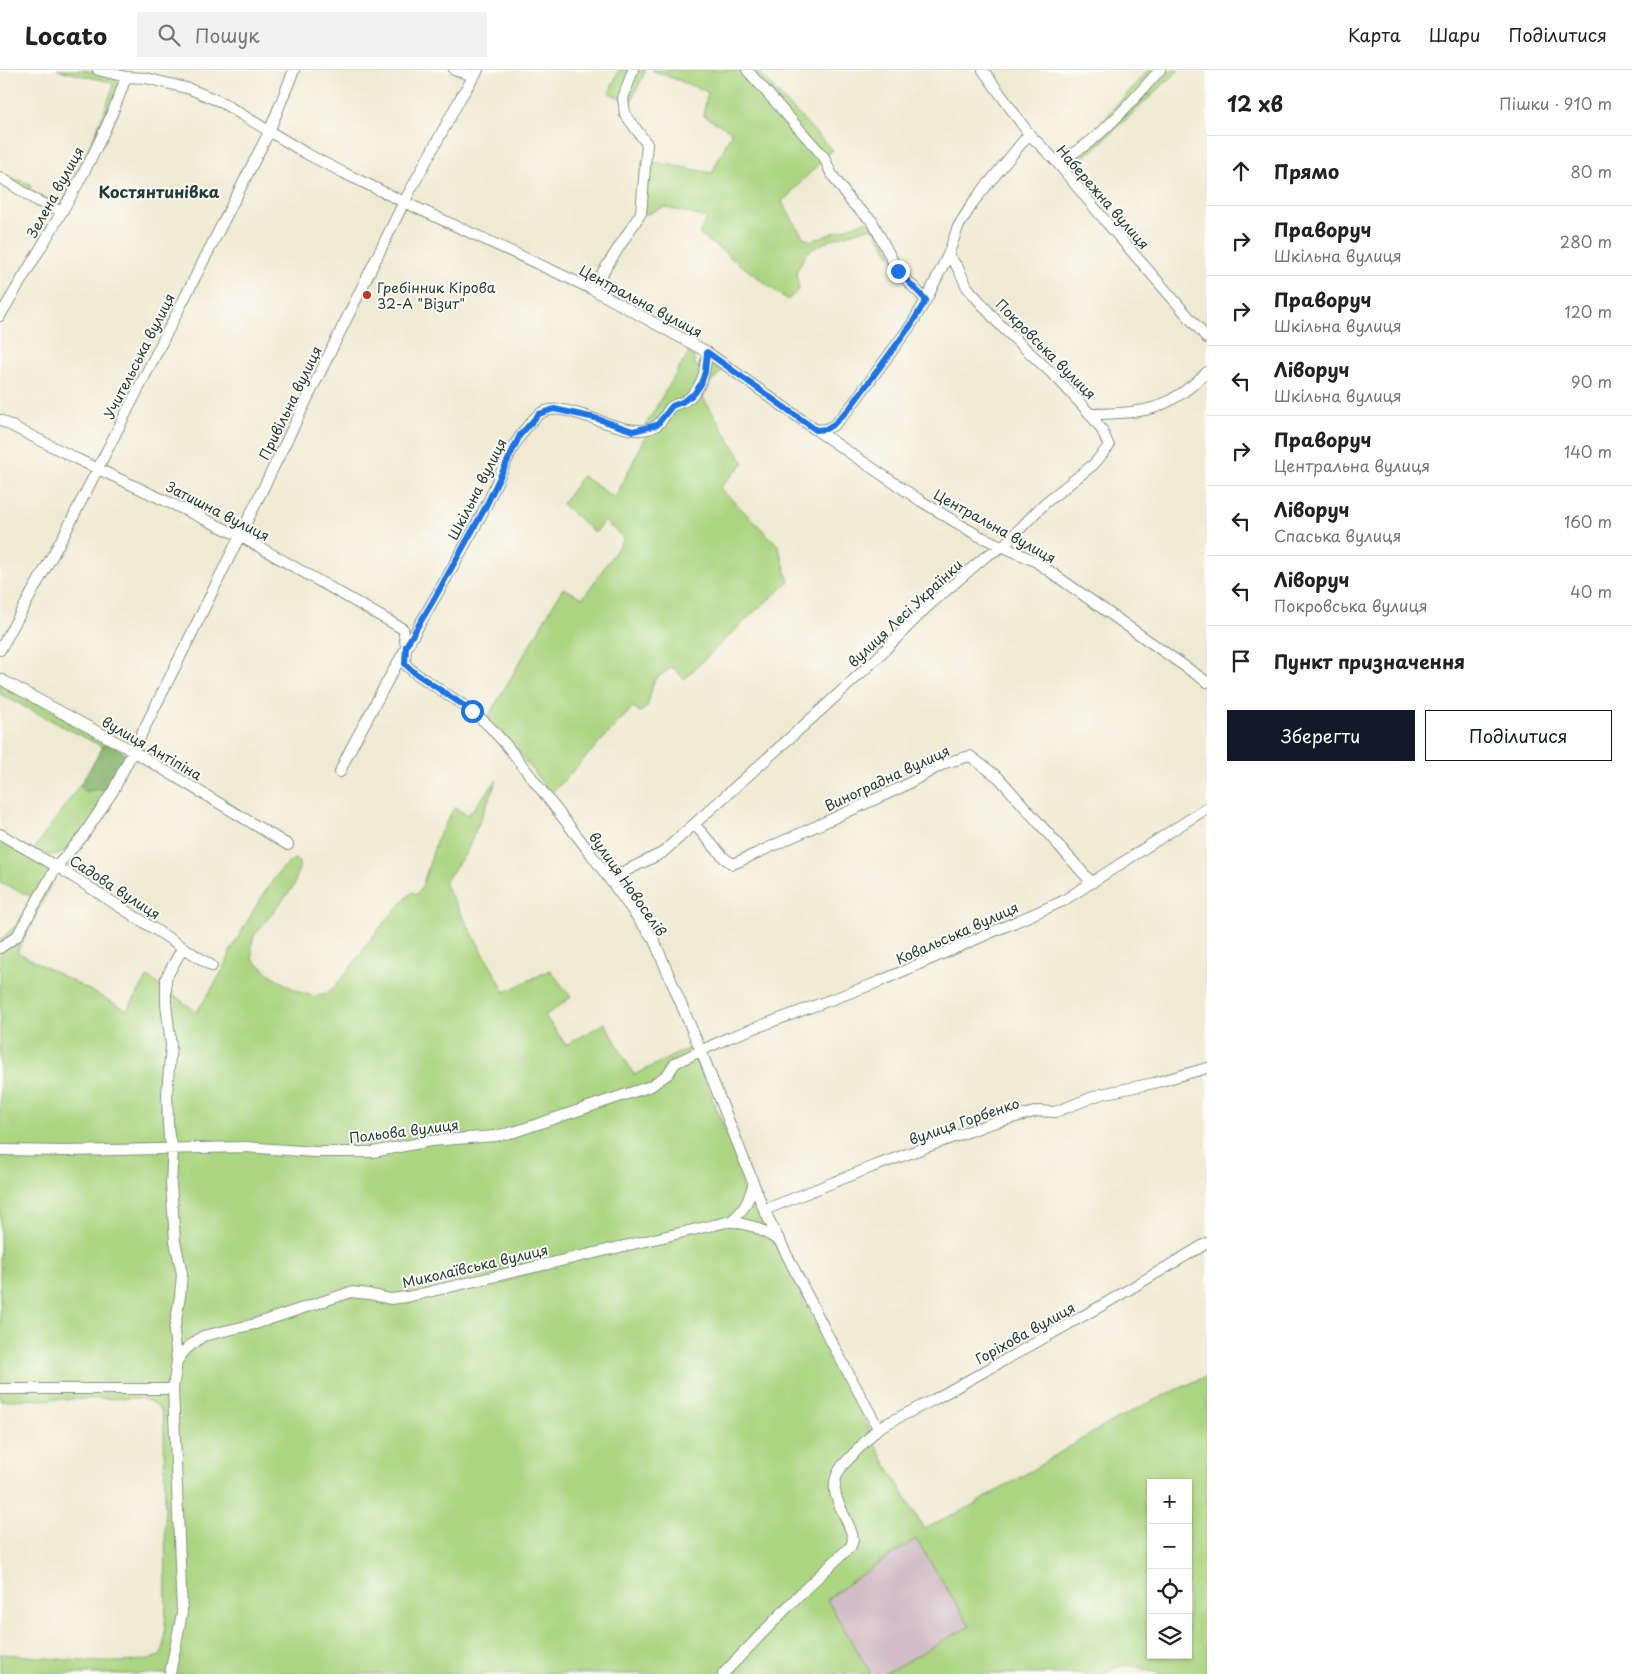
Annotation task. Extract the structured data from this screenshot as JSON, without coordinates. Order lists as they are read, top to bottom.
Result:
{
  "streets": {
    "street": [
      "Зелена вулиця",
      "Набережна вулиця",
      "Центральна вулиця",
      "Покровська вулиця",
      "Учительська вулиця",
      "Привільна вулиця",
      "Шкільна вулиця",
      "Затишна вулиця",
      "вулиця Лесі Українки",
      "вулиця Антіпіна",
      "Виноградна вулиця",
      "вулиця Новоселів",
      "Садова вулиця",
      "Ковальська вулиця",
      "вулиця Горбенко",
      "Польова вулиця",
      "Миколаївська вулиця",
      "Горіхова вулиця"
    ]
  },
  "crossings": [
    ["Зелена вулиця", "Центральна вулиця"],
    ["Центральна вулиця", "Учительська вулиця"],
    ["Центральна вулиця", "Привільна вулиця"],
    ["Центральна вулиця", "Шкільна вулиця"],
    ["Центральна вулиця", "вулиця Лесі Українки"],
    ["Покровська вулиця", "вулиця Лесі Українки"],
    ["Учительська вулиця", "Затишна вулиця"],
    ["Привільна вулиця", "Затишна вулиця"],
    ["Привільна вулиця", "вулиця Антіпіна"],
    ["Привільна вулиця", "Садова вулиця"],
    ["Шкільна вулиця", "Затишна вулиця"],
    ["Шкільна вулиця", "вулиця Новоселів"],
    ["Затишна вулиця", "вулиця Новоселів"],
    ["вулиця Лесі Українки", "Виноградна вулиця"],
    ["вулиця Лесі Українки", "вулиця Новоселів"],
    ["Виноградна вулиця", "Ковальська вулиця"],
    ["вулиця Новоселів", "Ковальська вулиця"],
    ["вулиця Новоселів", "вулиця Горбенко"],
    ["вулиця Новоселів", "Польова вулиця"],
    ["вулиця Новоселів", "Миколаївська вулиця"],
    ["вулиця Новоселів", "Горіхова вулиця"],
    ["Ковальська вулиця", "Польова вулиця"]
  ],
  "districts": ["Костянтинівка"],
  "places": ["Гребінник Кірова 32-А \"Візит\""],
  "page": {
    "header": "Locato",
    "search": "Пошук",
    "nav": ["Карта", "Шари", "Поділитися"],
    "heading": ["12 хв", "Пішки · 910 m"],
    "list": [
      ["Прямо", "80 m"],
      ["Праворуч", "Шкільна вулиця", "280 m"],
      ["Праворуч", "Шкільна вулиця", "120 m"],
      ["Ліворуч", "Шкільна вулиця", "90 m"],
      ["Праворуч", "Центральна вулиця", "140 m"],
      ["Ліворуч", "Спаська вулиця", "160 m"],
      ["Ліворуч", "Покровська вулиця", "40 m"],
      "Пункт призначення"
    ],
    "buttons": ["Зберегти", "Поділитися"],
    "map_buttons": ["+", "−"]
  }
}
